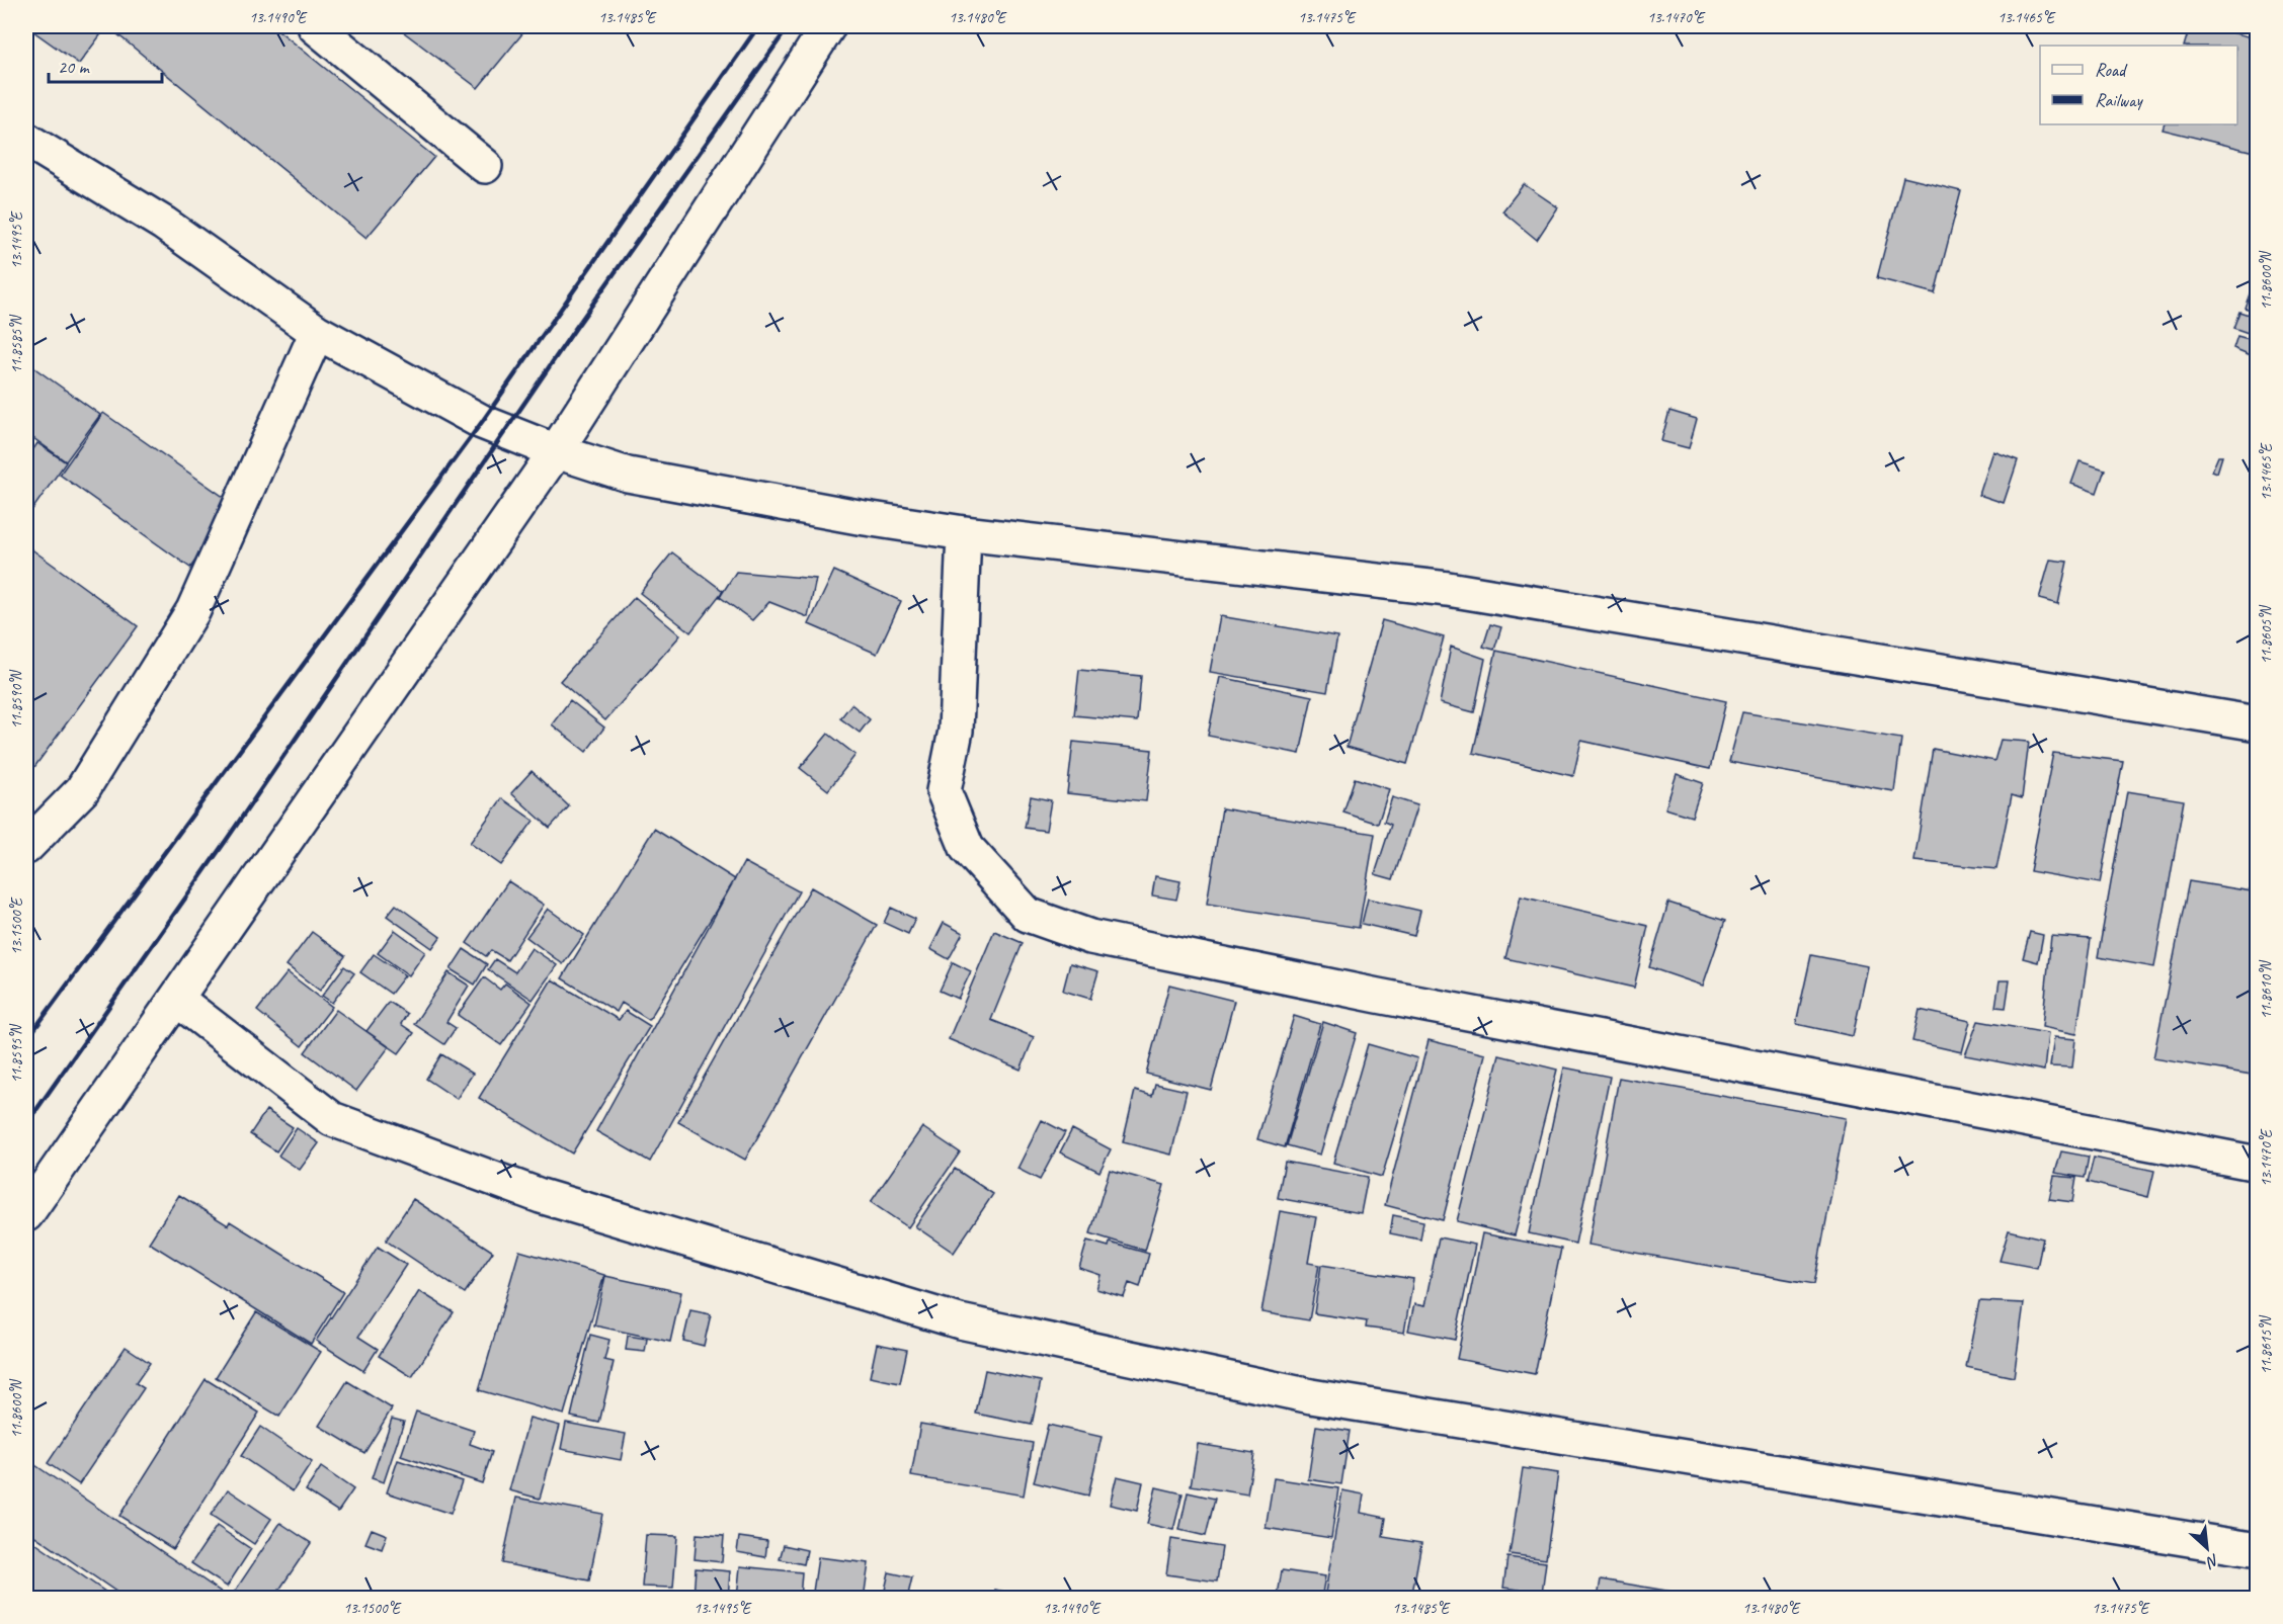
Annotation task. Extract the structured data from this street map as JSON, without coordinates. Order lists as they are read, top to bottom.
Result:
{
  "legend": ["Road", "Railway"],
  "scale_bar": "20 m",
  "north": "bottom right",
  "coordinates": [
    "13.1490°E",
    "13.1485°E",
    "13.1480°E",
    "13.1475°E",
    "13.1470°E",
    "13.1465°E",
    "13.1495°E",
    "11.8600°N",
    "11.8585°N",
    "11.8605°N",
    "11.8590°N",
    "13.1500°E",
    "11.8610°N",
    "11.8595°N",
    "11.8615°N"
  ]
}
